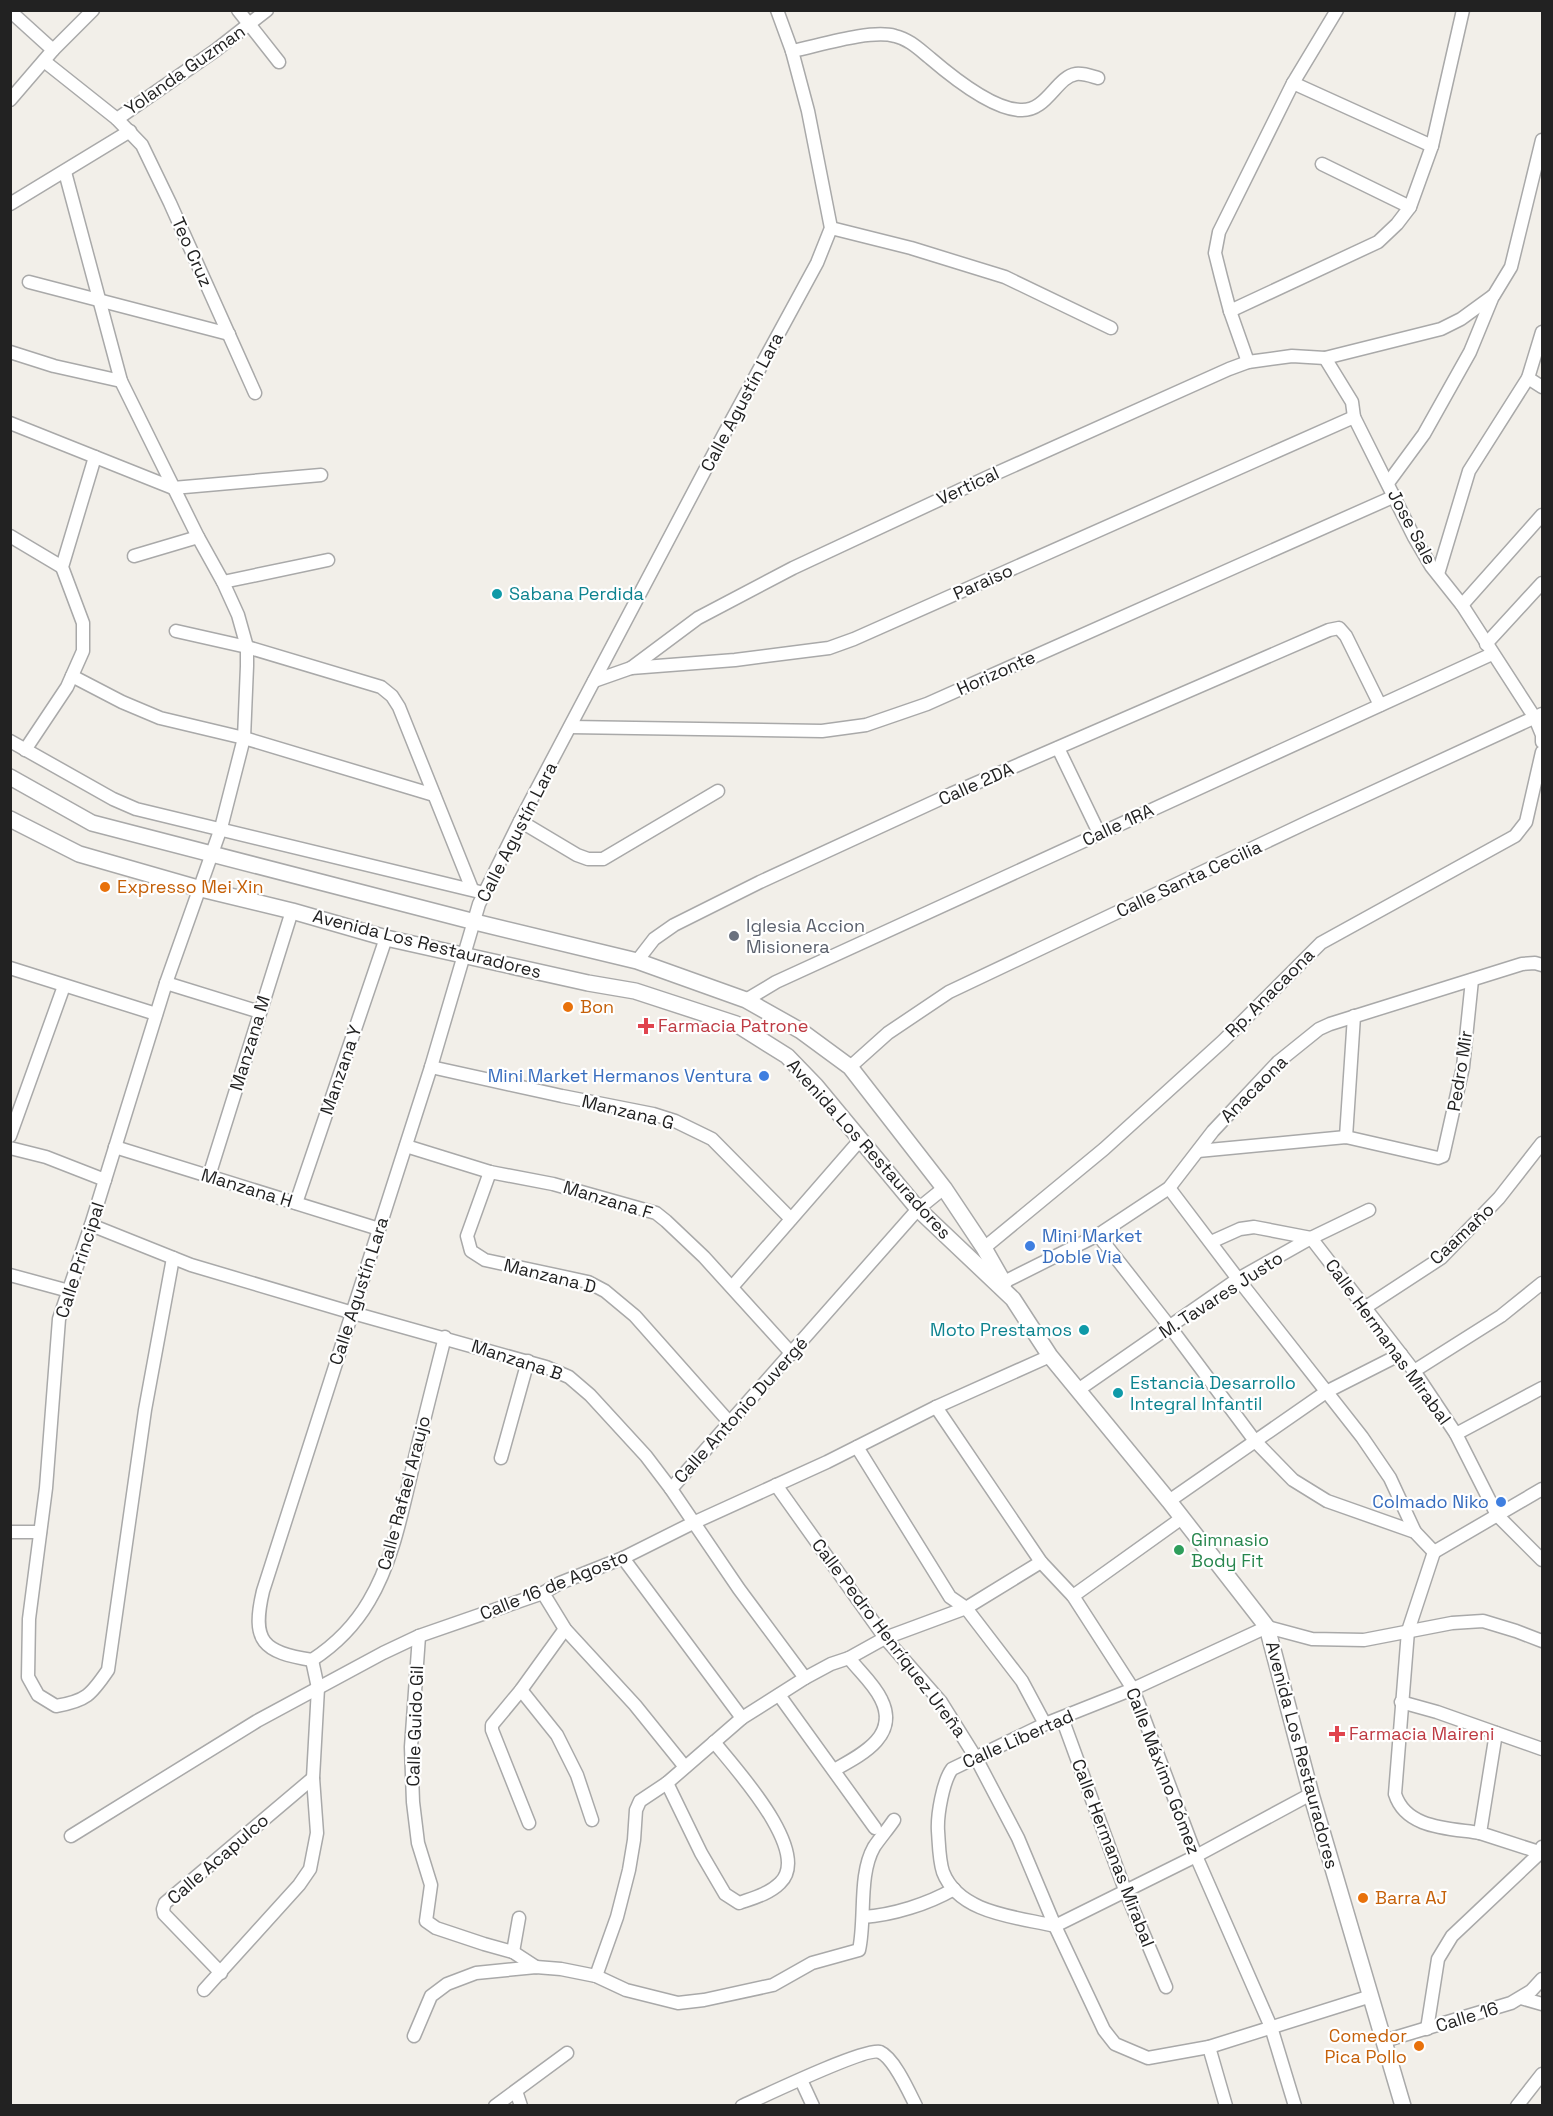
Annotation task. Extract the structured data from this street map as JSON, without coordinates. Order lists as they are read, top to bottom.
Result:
{
  "streets": {
    "street": [
      "Yolanda Guzman",
      "Teo Cruz",
      "Calle Agustín Lara",
      "Vertical",
      "Jose Sale",
      "Paraiso",
      "Horizonte",
      "Calle 2DA",
      "Calle 1RA",
      "Calle Santa Cecilia",
      "Avenida Los Restauradores",
      "Rp. Anacaona",
      "Manzana M",
      "Manzana Y",
      "Pedro Mir",
      "Anacaona",
      "Manzana G",
      "Manzana H",
      "Manzana F",
      "Caamaño",
      "Calle Principal",
      "Manzana D",
      "M. Tavares Justo",
      "Calle Hermanas Mirabal",
      "Manzana B",
      "Calle Antonio Duvergé",
      "Calle Rafael Araujo",
      "Calle 16 de Agosto",
      "Calle Pedro Henríquez Ureña",
      "Calle Guido Gil",
      "Calle Libertad",
      "Calle Máximo Gómez",
      "Calle Acapulco",
      "Calle 16"
    ]
  },
  "crossings": [
    ["Yolanda Guzman", "Teo Cruz"],
    ["Calle Agustín Lara", "Paraiso"],
    ["Calle Agustín Lara", "Horizonte"],
    ["Calle Agustín Lara", "Avenida Los Restauradores"],
    ["Calle Agustín Lara", "Manzana G"],
    ["Calle Agustín Lara", "Manzana H"],
    ["Calle Agustín Lara", "Manzana F"],
    ["Calle Agustín Lara", "Manzana B"],
    ["Calle Agustín Lara", "Calle Rafael Araujo"],
    ["Vertical", "Jose Sale"],
    ["Vertical", "Paraiso"],
    ["Jose Sale", "Paraiso"],
    ["Jose Sale", "Horizonte"],
    ["Jose Sale", "Calle 1RA"],
    ["Jose Sale", "Calle Santa Cecilia"],
    ["Calle 2DA", "Calle 1RA"],
    ["Avenida Los Restauradores", "Manzana M"],
    ["Avenida Los Restauradores", "Manzana Y"],
    ["Avenida Los Restauradores", "Calle Principal"],
    ["Avenida Los Restauradores", "M. Tavares Justo"],
    ["Avenida Los Restauradores", "Calle Antonio Duvergé"],
    ["Avenida Los Restauradores", "Calle 16 de Agosto"],
    ["Avenida Los Restauradores", "Calle Pedro Henríquez Ureña"],
    ["Avenida Los Restauradores", "Calle Libertad"],
    ["Avenida Los Restauradores", "Calle 16"],
    ["Manzana M", "Manzana H"],
    ["Manzana Y", "Manzana H"],
    ["Pedro Mir", "Anacaona"],
    ["Manzana H", "Calle Principal"],
    ["Manzana F", "Manzana D"],
    ["Manzana F", "Calle Antonio Duvergé"],
    ["Caamaño", "Calle Hermanas Mirabal"],
    ["Calle Principal", "Manzana B"],
    ["Manzana D", "Calle Antonio Duvergé"],
    ["M. Tavares Justo", "Calle Hermanas Mirabal"],
    ["Calle Hermanas Mirabal", "Calle Libertad"],
    ["Manzana B", "Calle Antonio Duvergé"],
    ["Manzana B", "Calle Rafael Araujo"],
    ["Calle Antonio Duvergé", "Calle 16 de Agosto"],
    ["Calle 16 de Agosto", "Calle Pedro Henríquez Ureña"],
    ["Calle 16 de Agosto", "Calle Guido Gil"],
    ["Calle 16 de Agosto", "Calle Máximo Gómez"],
    ["Calle Pedro Henríquez Ureña", "Calle Libertad"],
    ["Calle Pedro Henríquez Ureña", "Calle Máximo Gómez"],
    ["Calle Libertad", "Calle Máximo Gómez"]
  ],
  "places": {
    "other": [
      "Sabana Perdida",
      "Expresso Mei Xin",
      "Iglesia Accion Misionera",
      "Bon",
      "Mini Market Hermanos Ventura",
      "Mini Market Doble Via",
      "Moto Prestamos",
      "Estancia Desarrollo Integral Infantil",
      "Colmado Niko",
      "Gimnasio Body Fit",
      "Barra AJ",
      "Comedor Pica Pollo"
    ],
    "health": ["Farmacia Patrone", "Farmacia Maireni"]
  }
}
